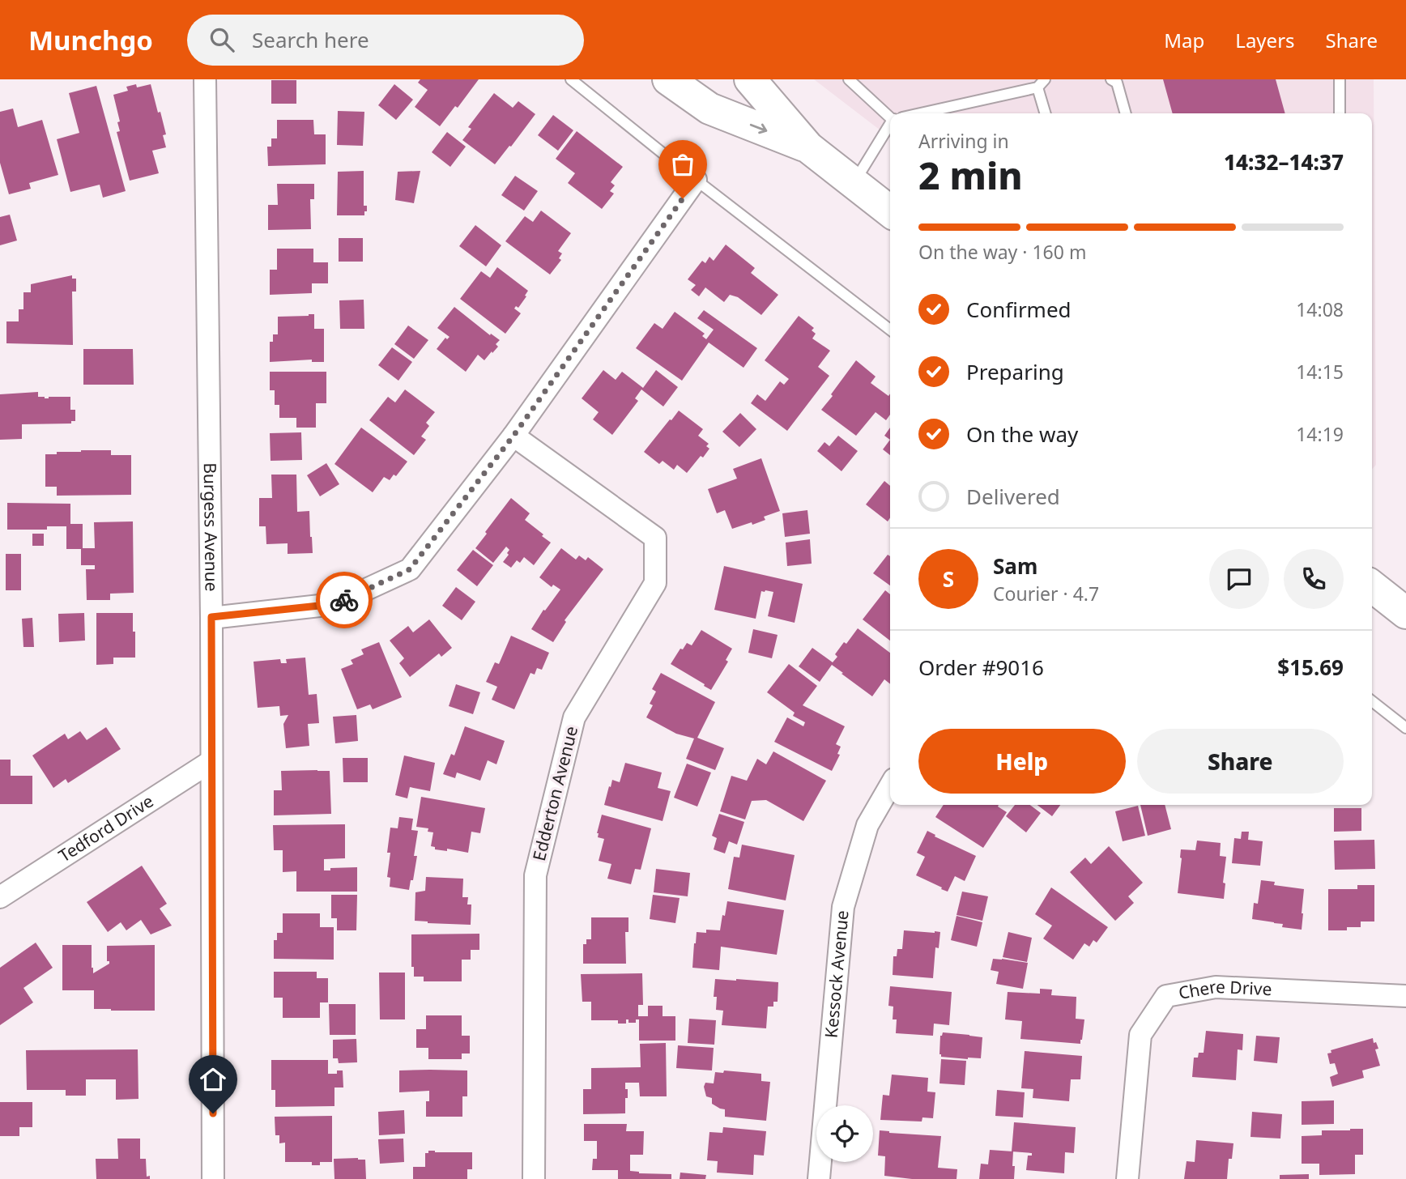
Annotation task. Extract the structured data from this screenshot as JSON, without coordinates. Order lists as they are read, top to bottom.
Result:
{
  "streets": {
    "street": [
      "Burgess Avenue",
      "Edderton Avenue",
      "Tedford Drive",
      "Kessock Avenue",
      "Chere Drive"
    ]
  },
  "crossings": [
    ["Burgess Avenue", "Tedford Drive"]
  ],
  "page": {
    "header": "Munchgo",
    "search": "Search here",
    "nav": ["Map", "Layers", "Share"],
    "heading": ["2 min", "Arriving in", "14:32–14:37"],
    "panel": [
      "Sam",
      "Courier · 4.7",
      "Order #9016",
      "$15.69"
    ],
    "bar": "On the way · 160 m",
    "list": [
      ["Confirmed", "14:08"],
      ["Preparing", "14:15"],
      ["On the way", "14:19"],
      "Delivered"
    ],
    "round": "S",
    "buttons": ["Help", "Share"]
  }
}
